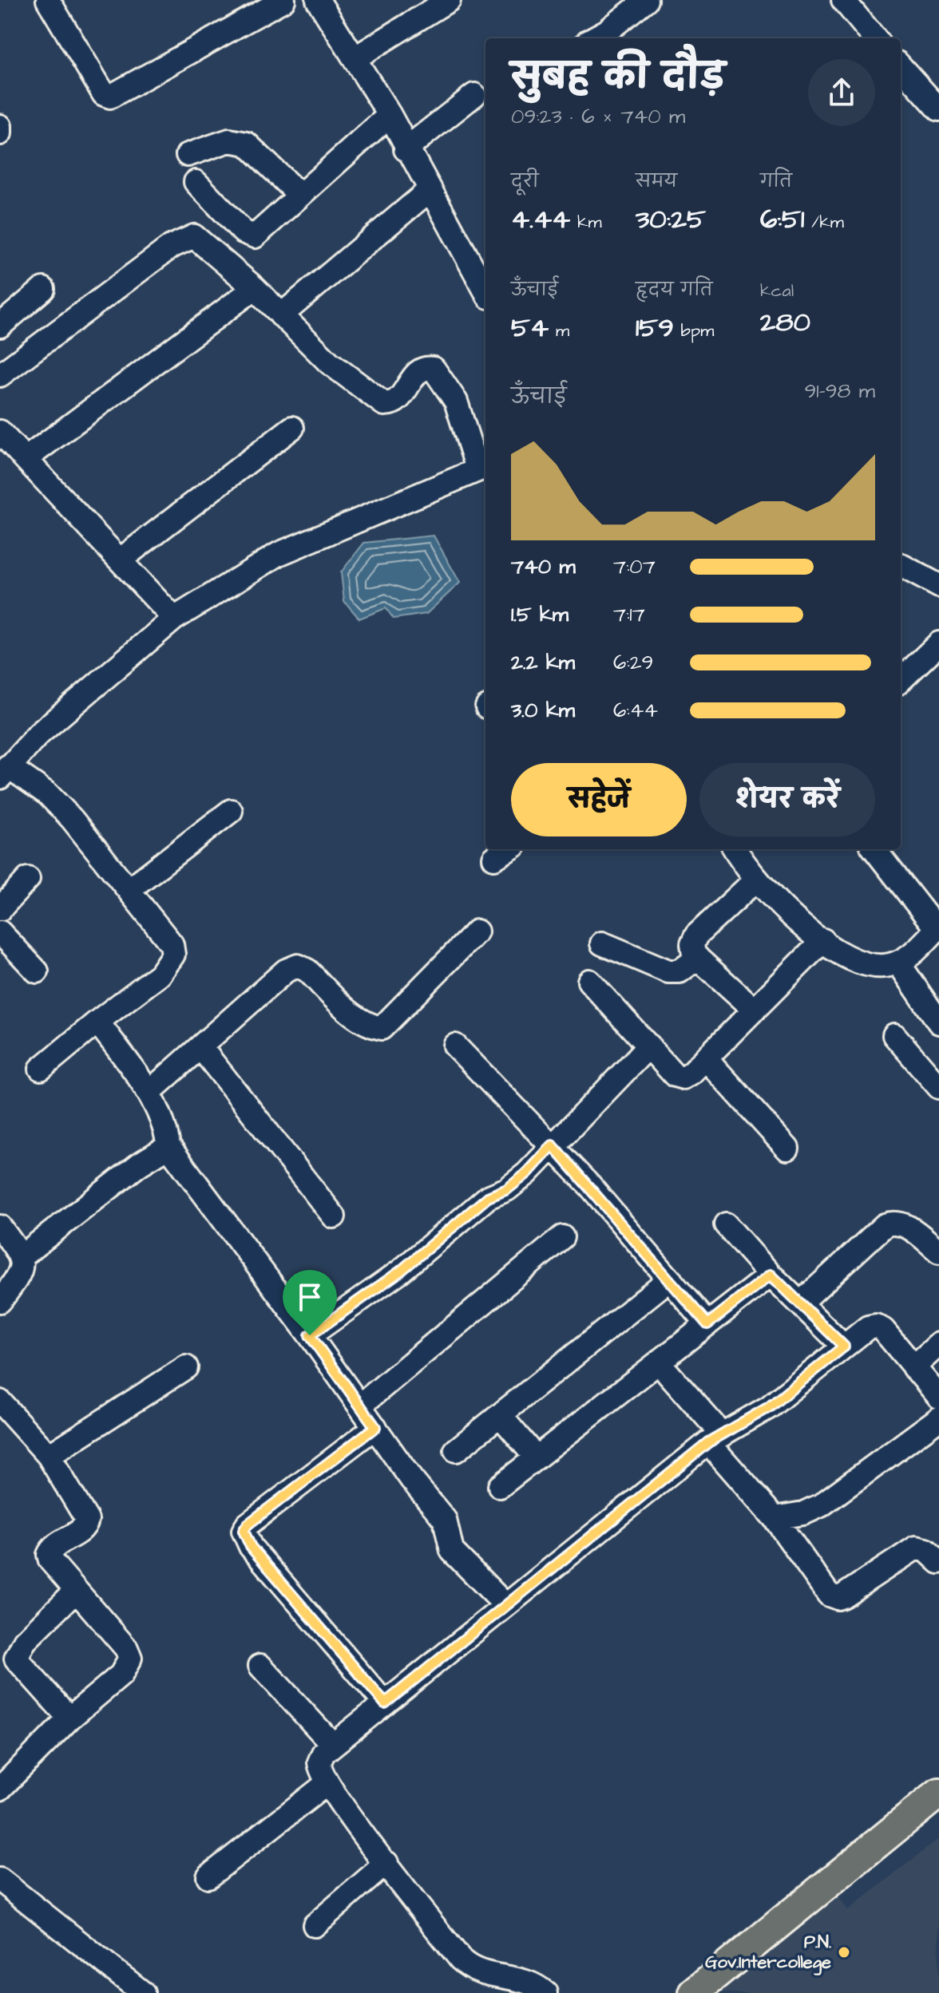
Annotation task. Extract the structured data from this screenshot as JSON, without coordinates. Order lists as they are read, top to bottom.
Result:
{
  "places": ["P.N. Gov.Intercollege"],
  "page": {
    "heading": ["सुबह की दौड़", "09:23 · 6 × 740 m"],
    "stats": [
      ["दूरी", "4.44 km"],
      ["समय", "30:25"],
      ["गति", "6:51 /km"],
      ["ऊँचाई", "54 m"],
      ["हृदय गति", "159 bpm"],
      ["kcal", "280"]
    ],
    "chart": ["ऊँचाई", "91–98 m"],
    "list": [
      {
        "name": "740 m",
        "note": "7:07"
      },
      {
        "name": "1.5 km",
        "note": "7:17"
      },
      {
        "name": "2.2 km",
        "note": "6:29"
      },
      {
        "name": "3.0 km",
        "note": "6:44"
      }
    ],
    "buttons": ["सहेजें", "शेयर करें"]
  }
}
